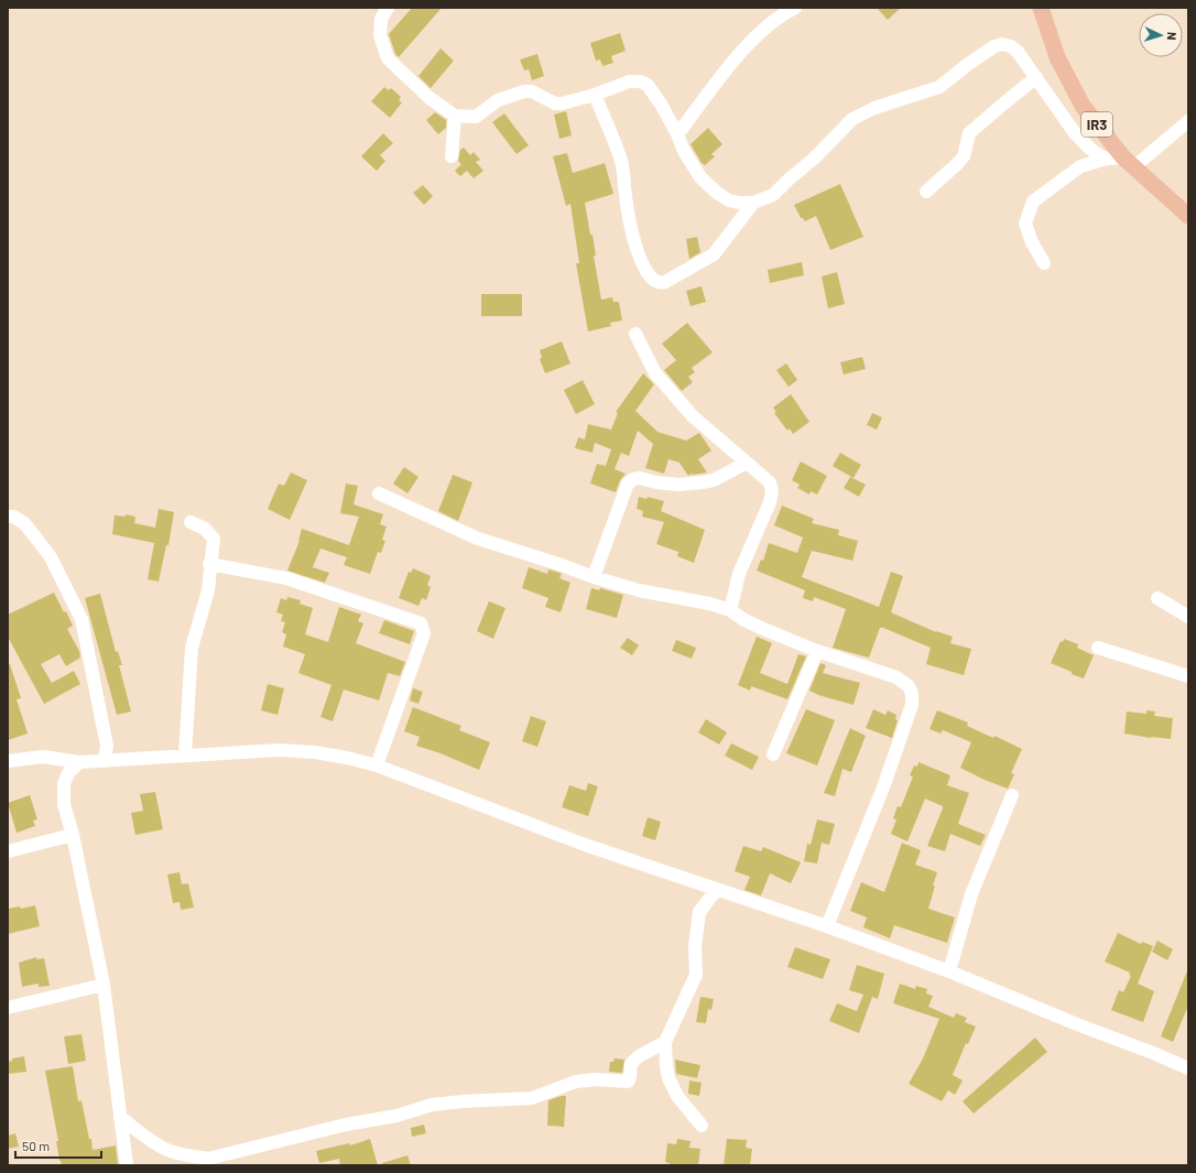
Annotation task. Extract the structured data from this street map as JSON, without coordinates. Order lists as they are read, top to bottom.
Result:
{
  "streets": {
    "main road": ["IR3"]
  },
  "scale_bar": "50 m",
  "north": "right"
}
